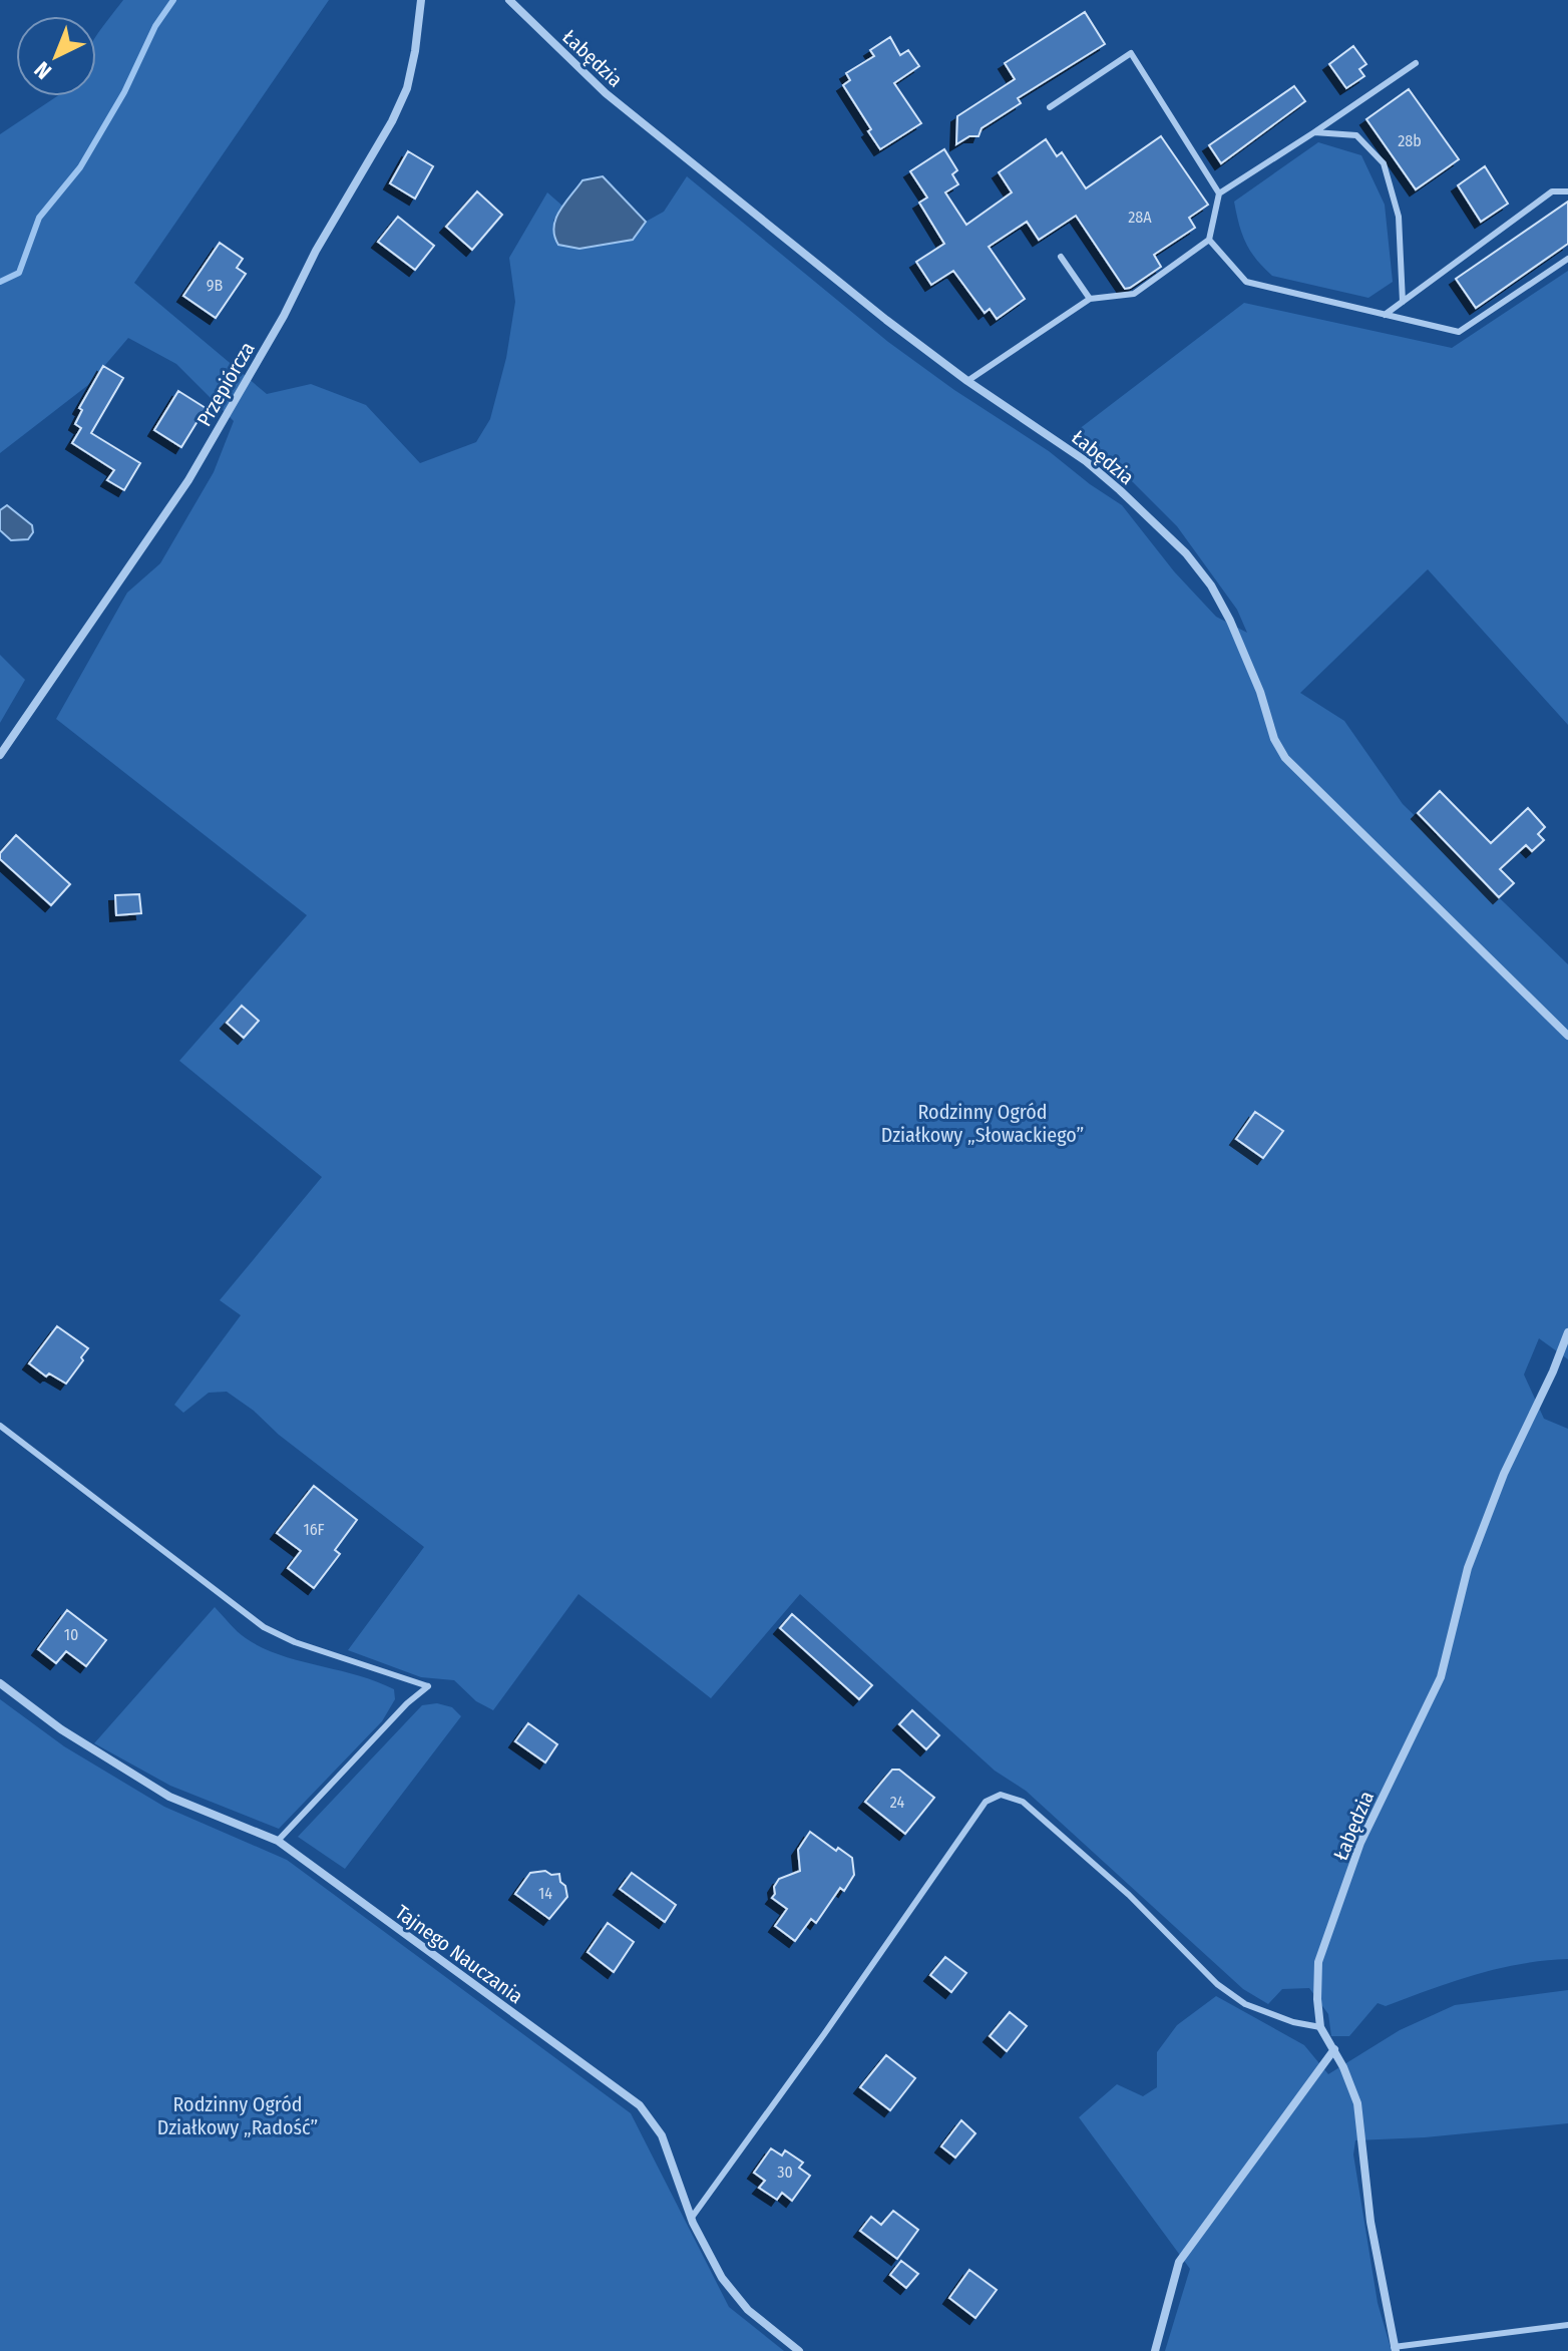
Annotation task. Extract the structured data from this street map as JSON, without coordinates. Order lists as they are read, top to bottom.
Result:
{
  "streets": {
    "street": ["Łabędzia", "Przepiórcza", "Tajnego Nauczania"]
  },
  "parks": ["Rodzinny Ogród Działkowy „Słowackiego”", "Rodzinny Ogród Działkowy „Radość”"],
  "house_numbers": [
    "28b",
    "28A",
    "9B",
    "16F",
    "10",
    "24",
    "14",
    "30"
  ],
  "north": "bottom left"
}
